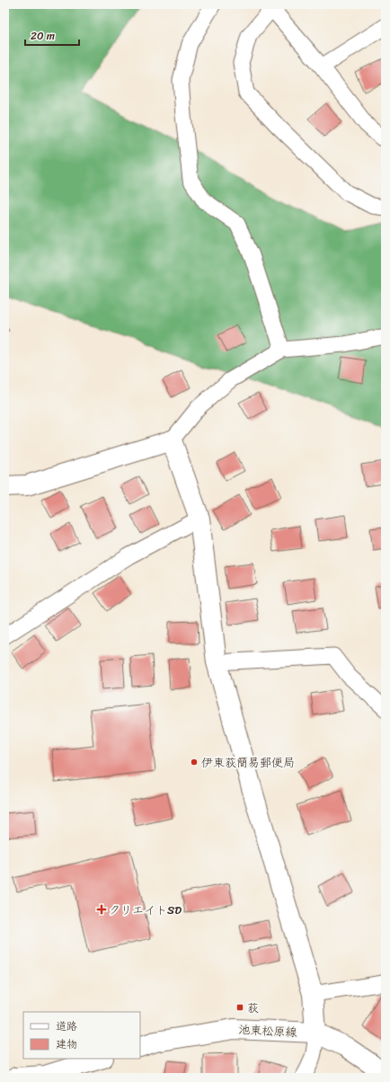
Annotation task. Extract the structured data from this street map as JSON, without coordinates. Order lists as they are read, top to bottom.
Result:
{
  "streets": {
    "street": ["池東松原線"]
  },
  "places": {
    "other": ["伊東荻簡易郵便局"],
    "health": ["クリエイトSD"],
    "transit": ["荻"]
  },
  "legend": ["道路", "建物"],
  "scale_bar": "20 m"
}
